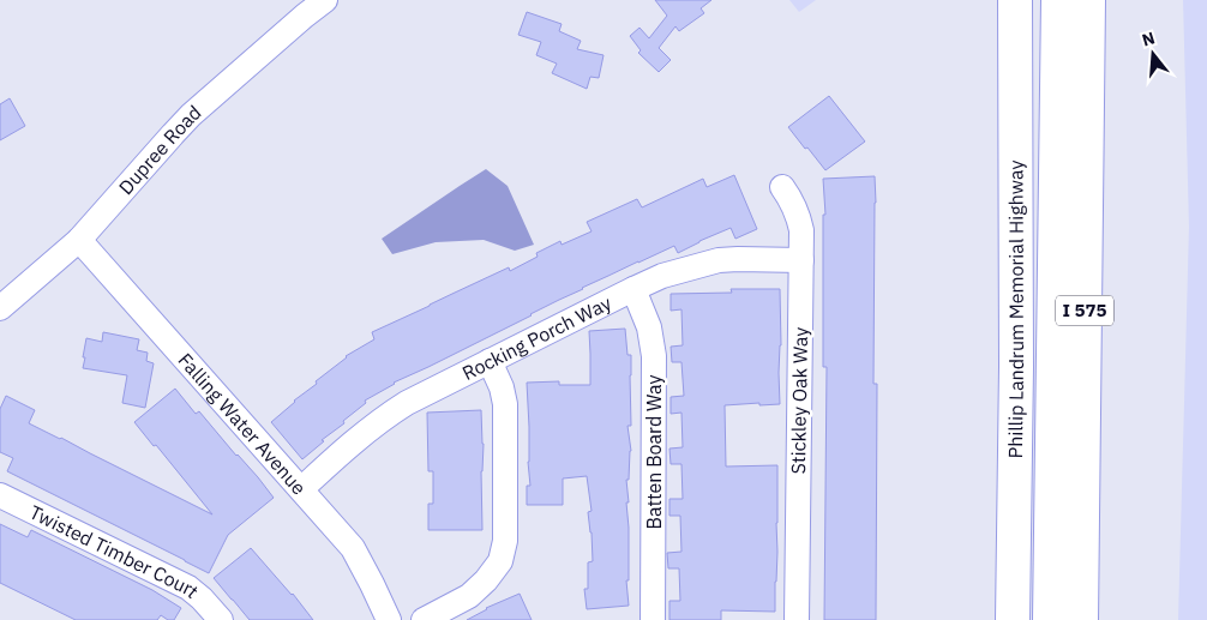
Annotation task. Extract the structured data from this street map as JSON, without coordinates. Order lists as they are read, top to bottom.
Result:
{
  "streets": {
    "highway": ["Phillip Landrum Memorial Highway", "I 575"],
    "street": [
      "Dupree Road",
      "Rocking Porch Way",
      "Stickley Oak Way",
      "Falling Water Avenue",
      "Batten Board Way",
      "Twisted Timber Court"
    ]
  },
  "crossings": [
    ["Dupree Road", "Falling Water Avenue"],
    ["Rocking Porch Way", "Stickley Oak Way"],
    ["Rocking Porch Way", "Falling Water Avenue"],
    ["Rocking Porch Way", "Batten Board Way"]
  ],
  "north": "top"
}
